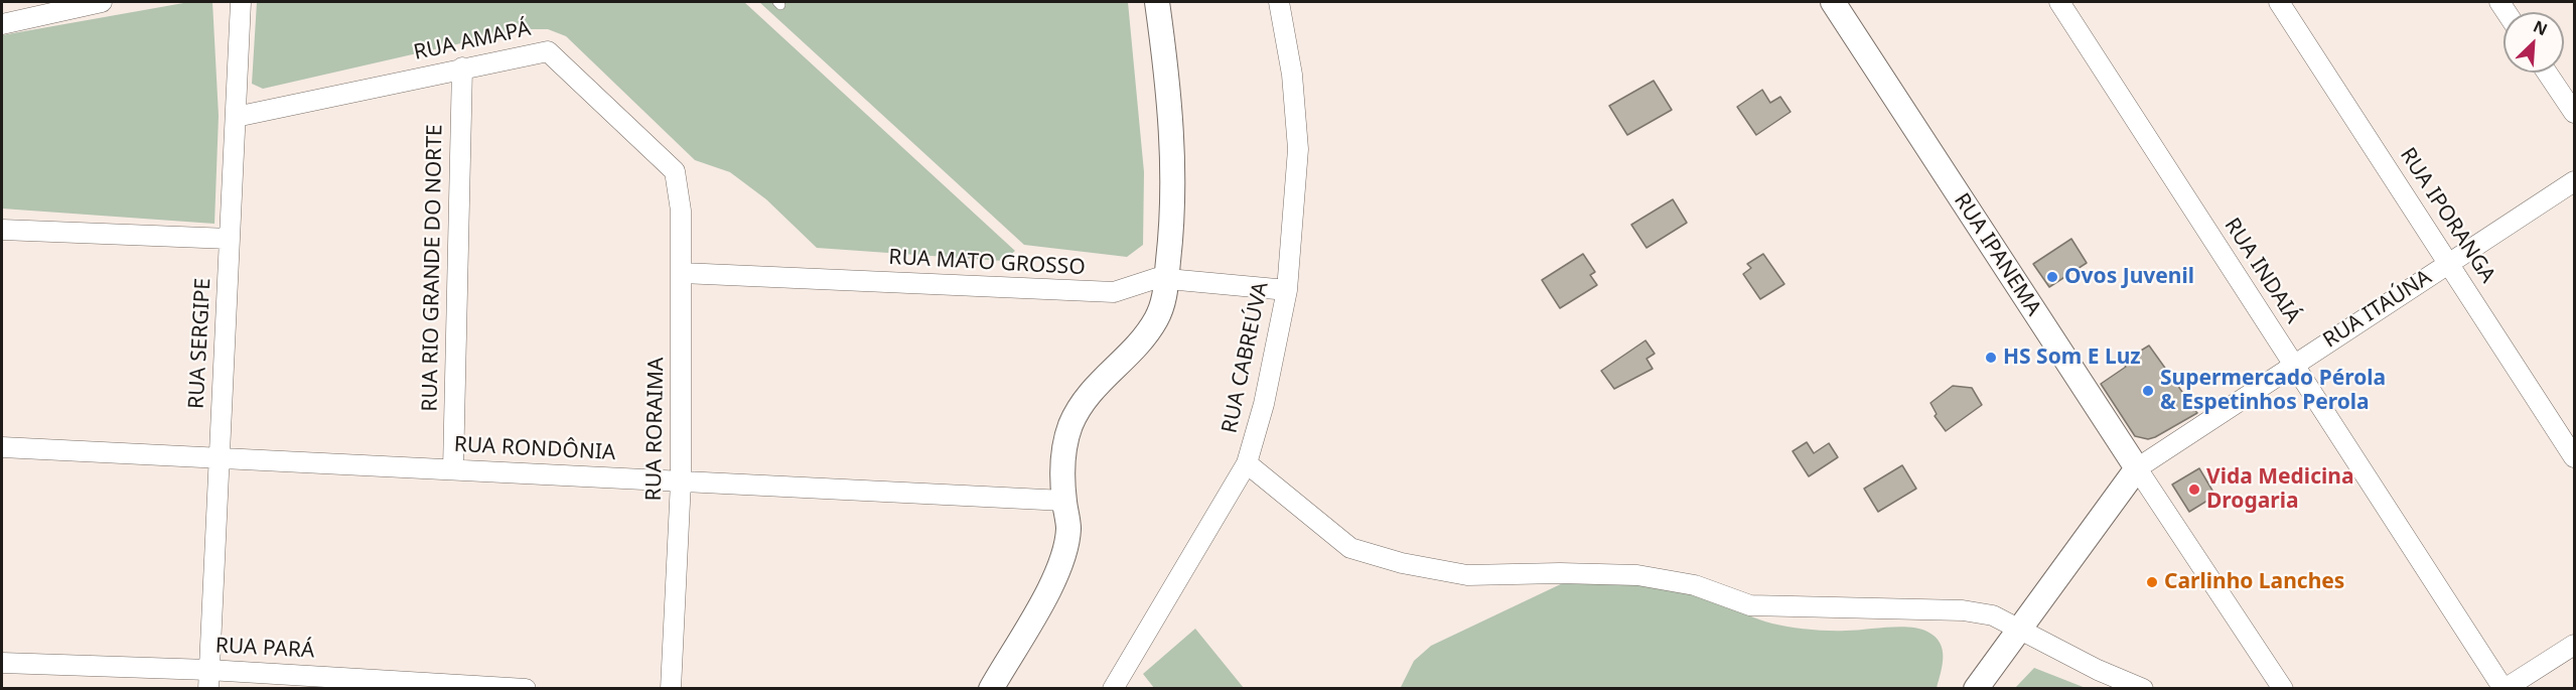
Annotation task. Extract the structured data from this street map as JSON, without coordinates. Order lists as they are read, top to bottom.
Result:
{
  "streets": {
    "street": [
      "RUA AMAPÁ",
      "RUA IPORANGA",
      "RUA IPANEMA",
      "RUA MATO GROSSO",
      "RUA RIO GRANDE DO NORTE",
      "RUA INDAIÁ",
      "RUA ITAÚNA",
      "RUA SERGIPE",
      "RUA CABREÚVA",
      "RUA RORAIMA",
      "RUA RONDÔNIA",
      "RUA PARÁ"
    ]
  },
  "crossings": [
    ["RUA AMAPÁ", "RUA RIO GRANDE DO NORTE"],
    ["RUA AMAPÁ", "RUA SERGIPE"],
    ["RUA AMAPÁ", "RUA RORAIMA"],
    ["RUA IPORANGA", "RUA ITAÚNA"],
    ["RUA IPANEMA", "RUA ITAÚNA"],
    ["RUA MATO GROSSO", "RUA CABREÚVA"],
    ["RUA MATO GROSSO", "RUA RORAIMA"],
    ["RUA RIO GRANDE DO NORTE", "RUA RONDÔNIA"],
    ["RUA INDAIÁ", "RUA ITAÚNA"],
    ["RUA SERGIPE", "RUA RONDÔNIA"],
    ["RUA SERGIPE", "RUA PARÁ"],
    ["RUA RORAIMA", "RUA RONDÔNIA"]
  ],
  "places": [
    "Ovos Juvenil",
    "HS Som E Luz",
    "Supermercado Pérola & Espetinhos Perola",
    "Vida Medicina Drogaria",
    "Carlinho Lanches"
  ],
  "north": "top right"
}
